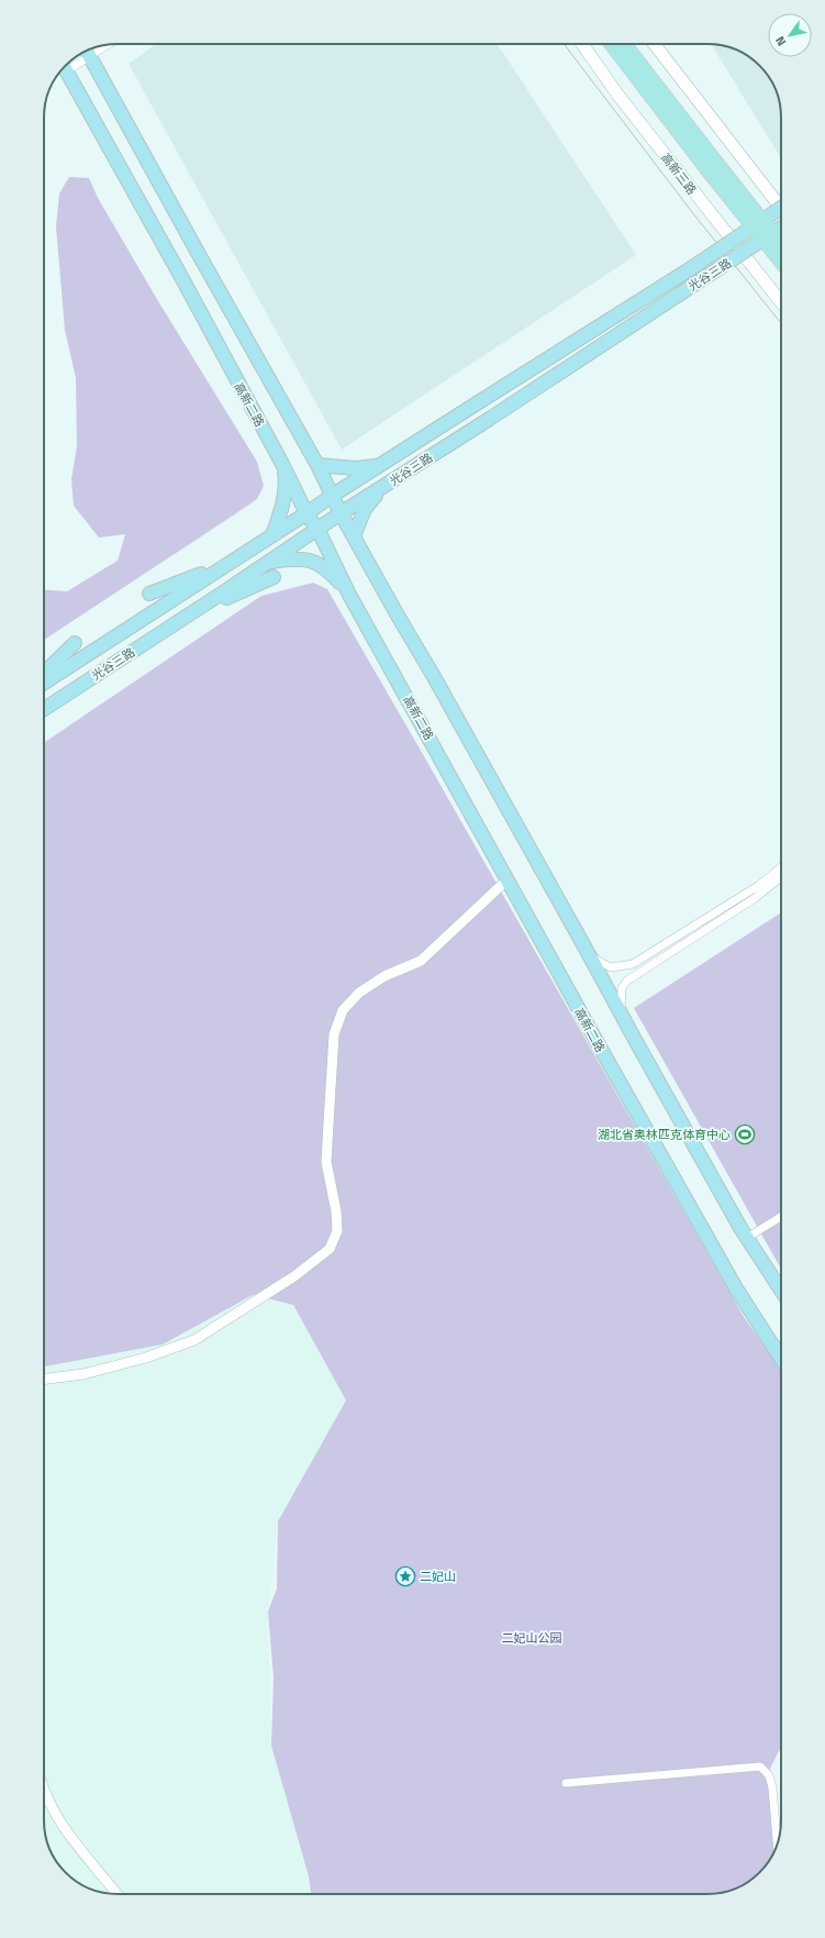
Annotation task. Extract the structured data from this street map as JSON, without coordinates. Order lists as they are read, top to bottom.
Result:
{
  "streets": {
    "highway": ["高新三路"],
    "main road": ["光谷三路", "高新二路"]
  },
  "crossings": [
    ["光谷三路", "高新二路"]
  ],
  "parks": ["二妃山公园"],
  "places": {
    "sports": ["湖北省奥林匹克体育中心"],
    "place": ["二妃山"]
  },
  "north": "bottom left"
}
